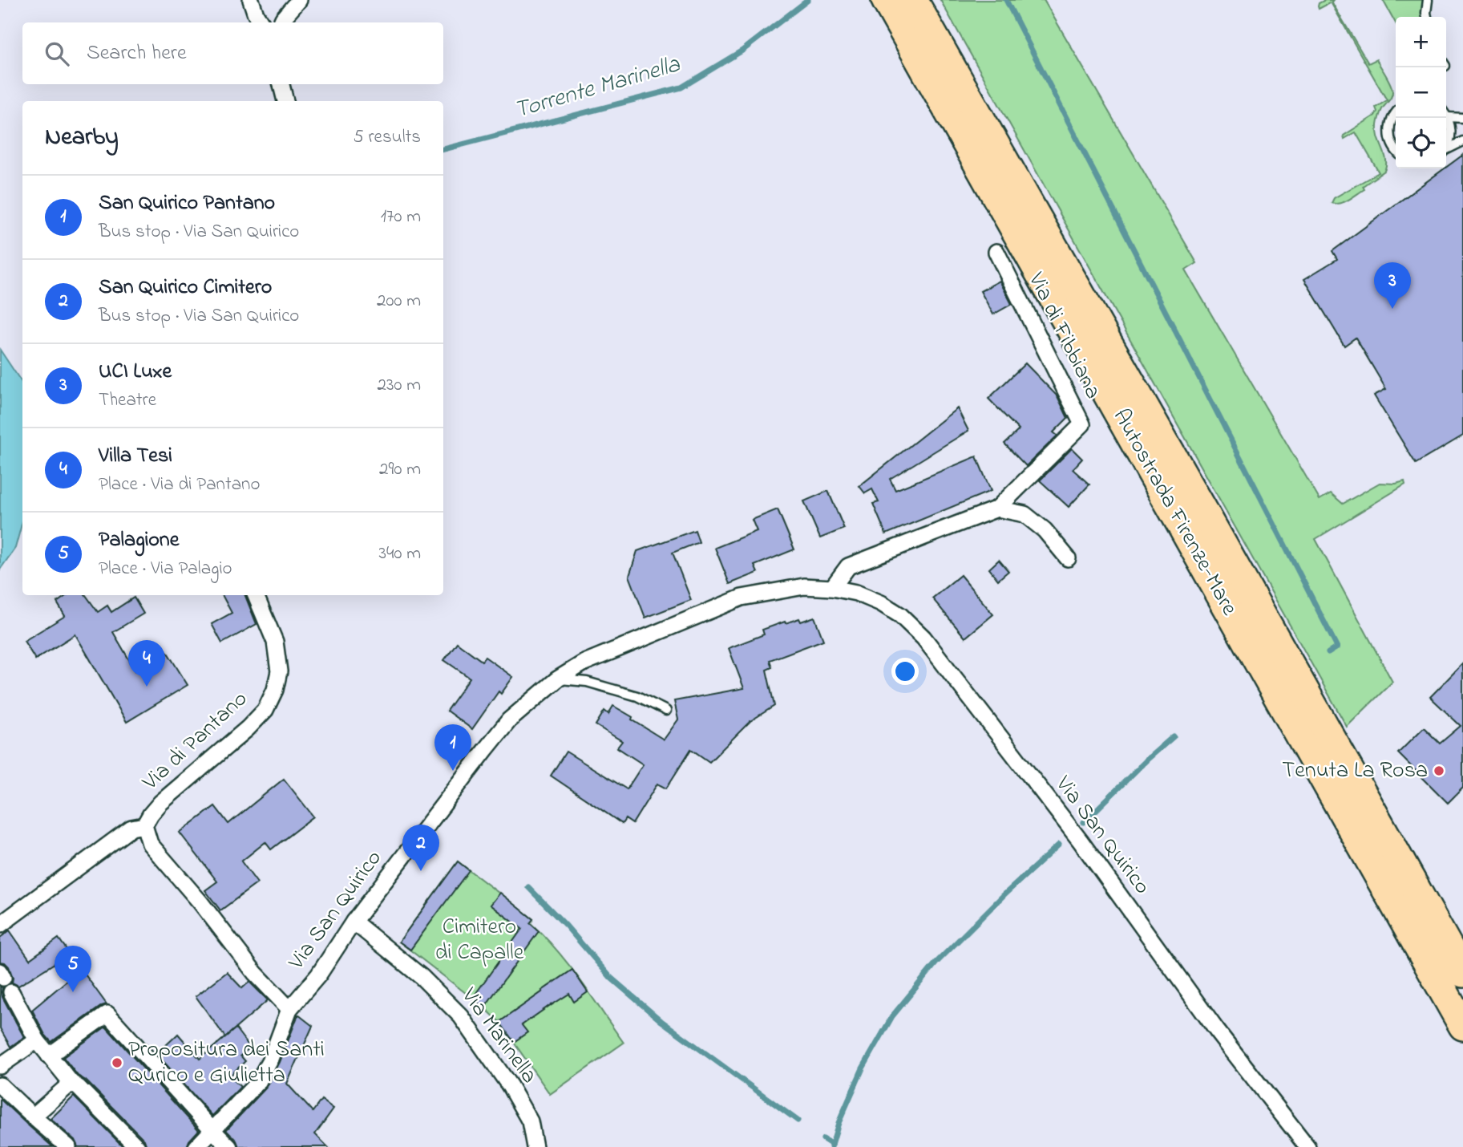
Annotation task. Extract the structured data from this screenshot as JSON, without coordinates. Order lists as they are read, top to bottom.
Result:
{
  "streets": {
    "highway": ["Autostrada Firenze-Mare"],
    "street": [
      "Via di Fibbiana",
      "Via di Pantano",
      "Via San Quirico",
      "Via Marinella"
    ]
  },
  "crossings": [
    ["Via di Pantano", "Via San Quirico"],
    ["Via San Quirico", "Via Marinella"]
  ],
  "water": ["Torrente Marinella"],
  "parks": ["Cimitero di Capalle"],
  "places": ["Tenuta La Rosa", "Propositura dei Santi Qurico e Giulietta"],
  "page": {
    "map_buttons": ["+", "−"],
    "search": "Search here",
    "heading": ["Nearby", "5 results"],
    "list": [
      {
        "mark": "1",
        "name": "San Quirico Pantano",
        "note": "Bus stop · Via San Quirico",
        "value": "170 m"
      },
      {
        "mark": "2",
        "name": "San Quirico Cimitero",
        "note": "Bus stop · Via San Quirico",
        "value": "200 m"
      },
      {
        "mark": "3",
        "name": "UCI Luxe",
        "note": "Theatre",
        "value": "230 m"
      },
      {
        "mark": "4",
        "name": "Villa Tesi",
        "note": "Place · Via di Pantano",
        "value": "290 m"
      },
      {
        "mark": "5",
        "name": "Palagione",
        "note": "Place · Via Palagio",
        "value": "340 m"
      }
    ],
    "pins": [
      "3",
      "4",
      "1",
      "2",
      "5"
    ]
  }
}
